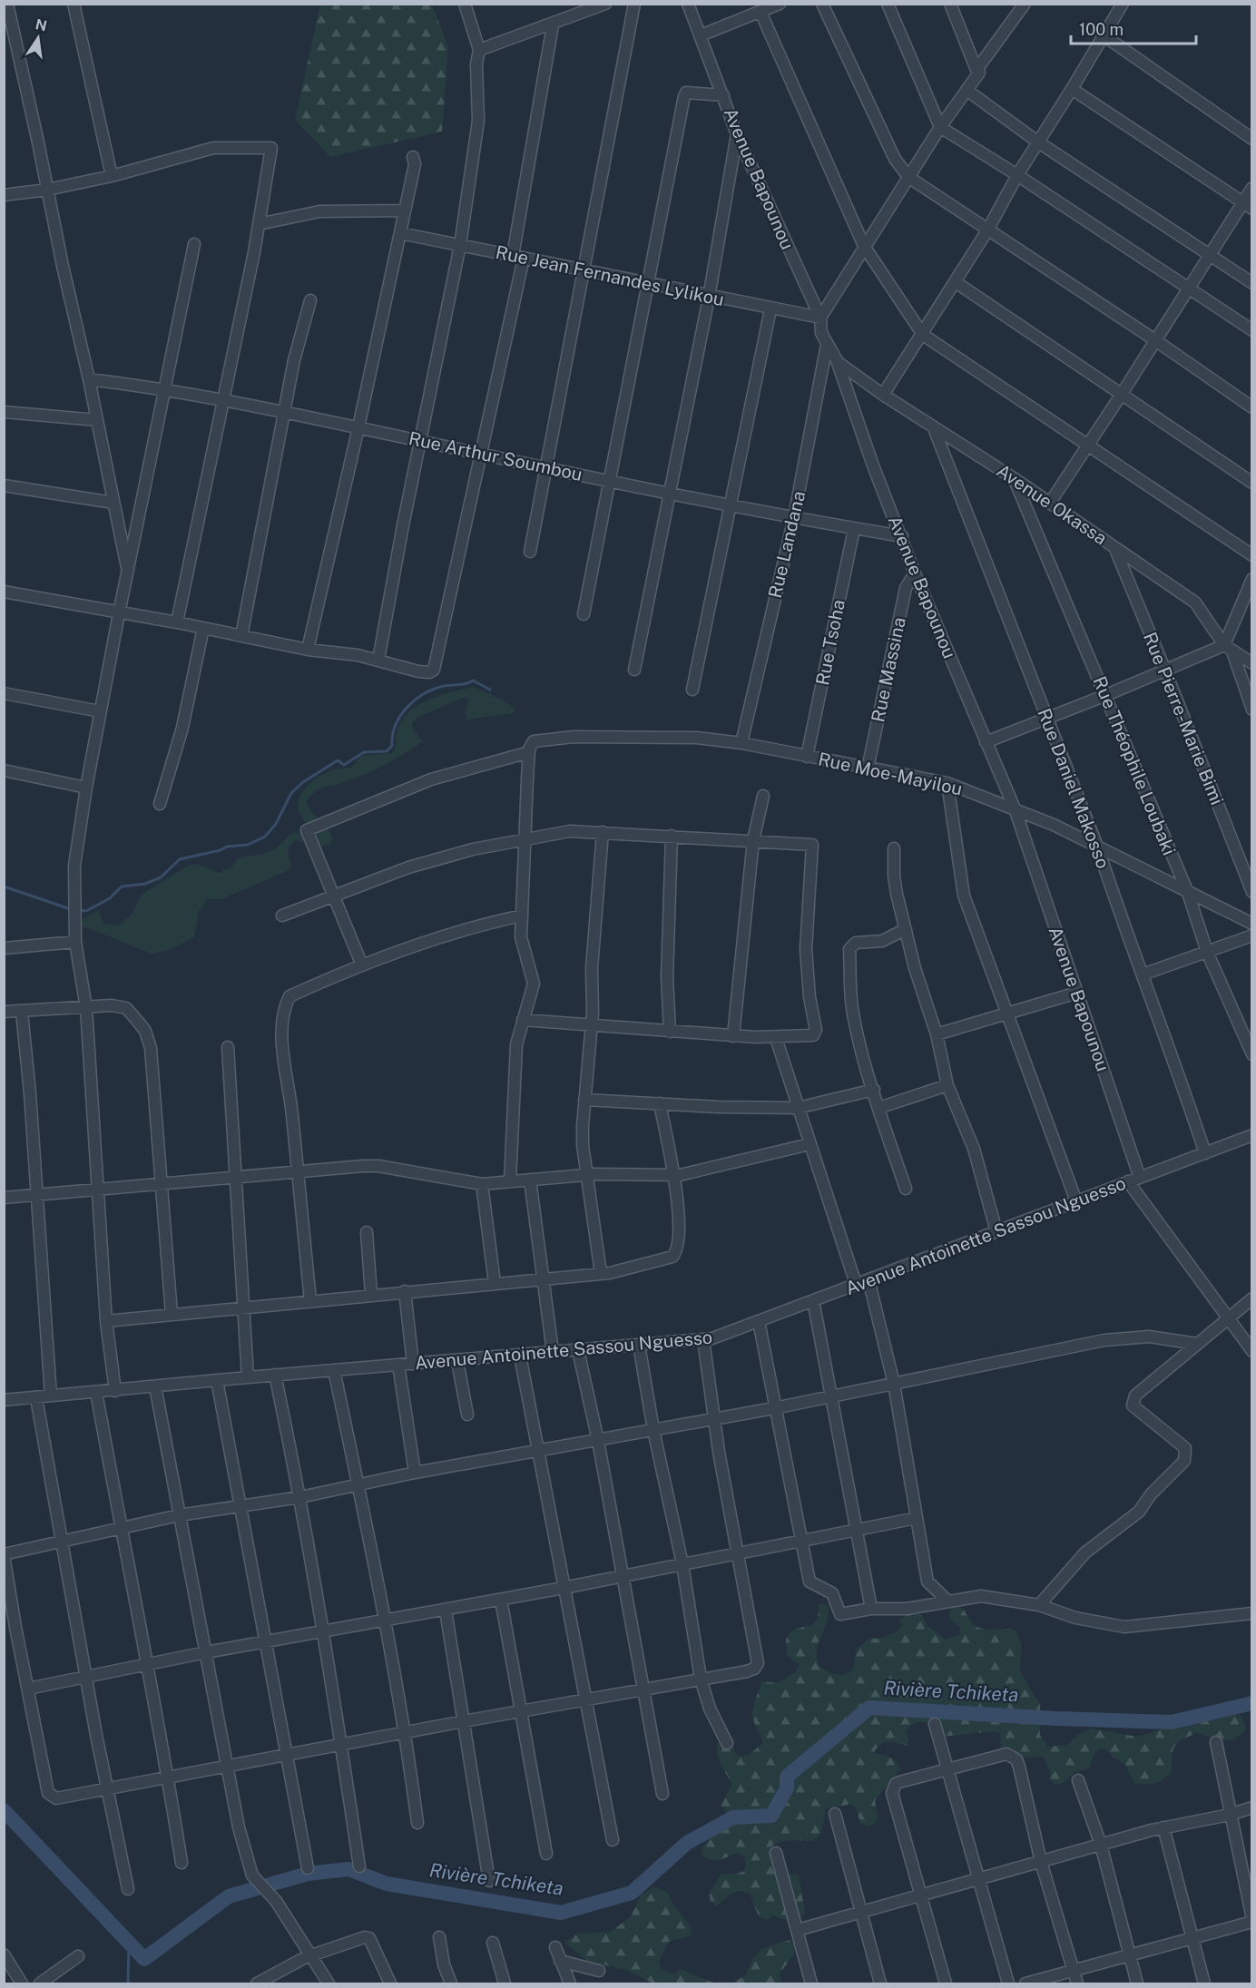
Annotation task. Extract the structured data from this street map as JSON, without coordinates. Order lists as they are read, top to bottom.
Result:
{
  "streets": {
    "street": [
      "Avenue Bapounou",
      "Rue Jean Fernandes Lylikou",
      "Rue Arthur Soumbou",
      "Avenue Okassa",
      "Rue Landana",
      "Rue Tsoha",
      "Rue Massina",
      "Rue Pierre-Marie Bimi",
      "Rue Théophile Loubaki",
      "Rue Moe-Mayilou",
      "Rue Daniel Makosso",
      "Avenue Antoinette Sassou Nguesso"
    ]
  },
  "crossings": [
    ["Avenue Bapounou", "Rue Jean Fernandes Lylikou"],
    ["Avenue Bapounou", "Rue Arthur Soumbou"],
    ["Avenue Bapounou", "Avenue Okassa"],
    ["Avenue Bapounou", "Rue Landana"],
    ["Avenue Bapounou", "Rue Massina"],
    ["Avenue Bapounou", "Rue Moe-Mayilou"],
    ["Avenue Bapounou", "Avenue Antoinette Sassou Nguesso"],
    ["Rue Arthur Soumbou", "Rue Landana"],
    ["Rue Arthur Soumbou", "Rue Tsoha"],
    ["Avenue Okassa", "Rue Pierre-Marie Bimi"],
    ["Avenue Okassa", "Rue Théophile Loubaki"],
    ["Avenue Okassa", "Rue Daniel Makosso"],
    ["Rue Landana", "Rue Moe-Mayilou"],
    ["Rue Tsoha", "Rue Moe-Mayilou"],
    ["Rue Massina", "Rue Moe-Mayilou"],
    ["Rue Théophile Loubaki", "Rue Moe-Mayilou"],
    ["Rue Moe-Mayilou", "Rue Daniel Makosso"],
    ["Rue Daniel Makosso", "Avenue Antoinette Sassou Nguesso"]
  ],
  "water": ["Rivière Tchiketa"],
  "scale_bar": "100 m",
  "north": "top"
}
